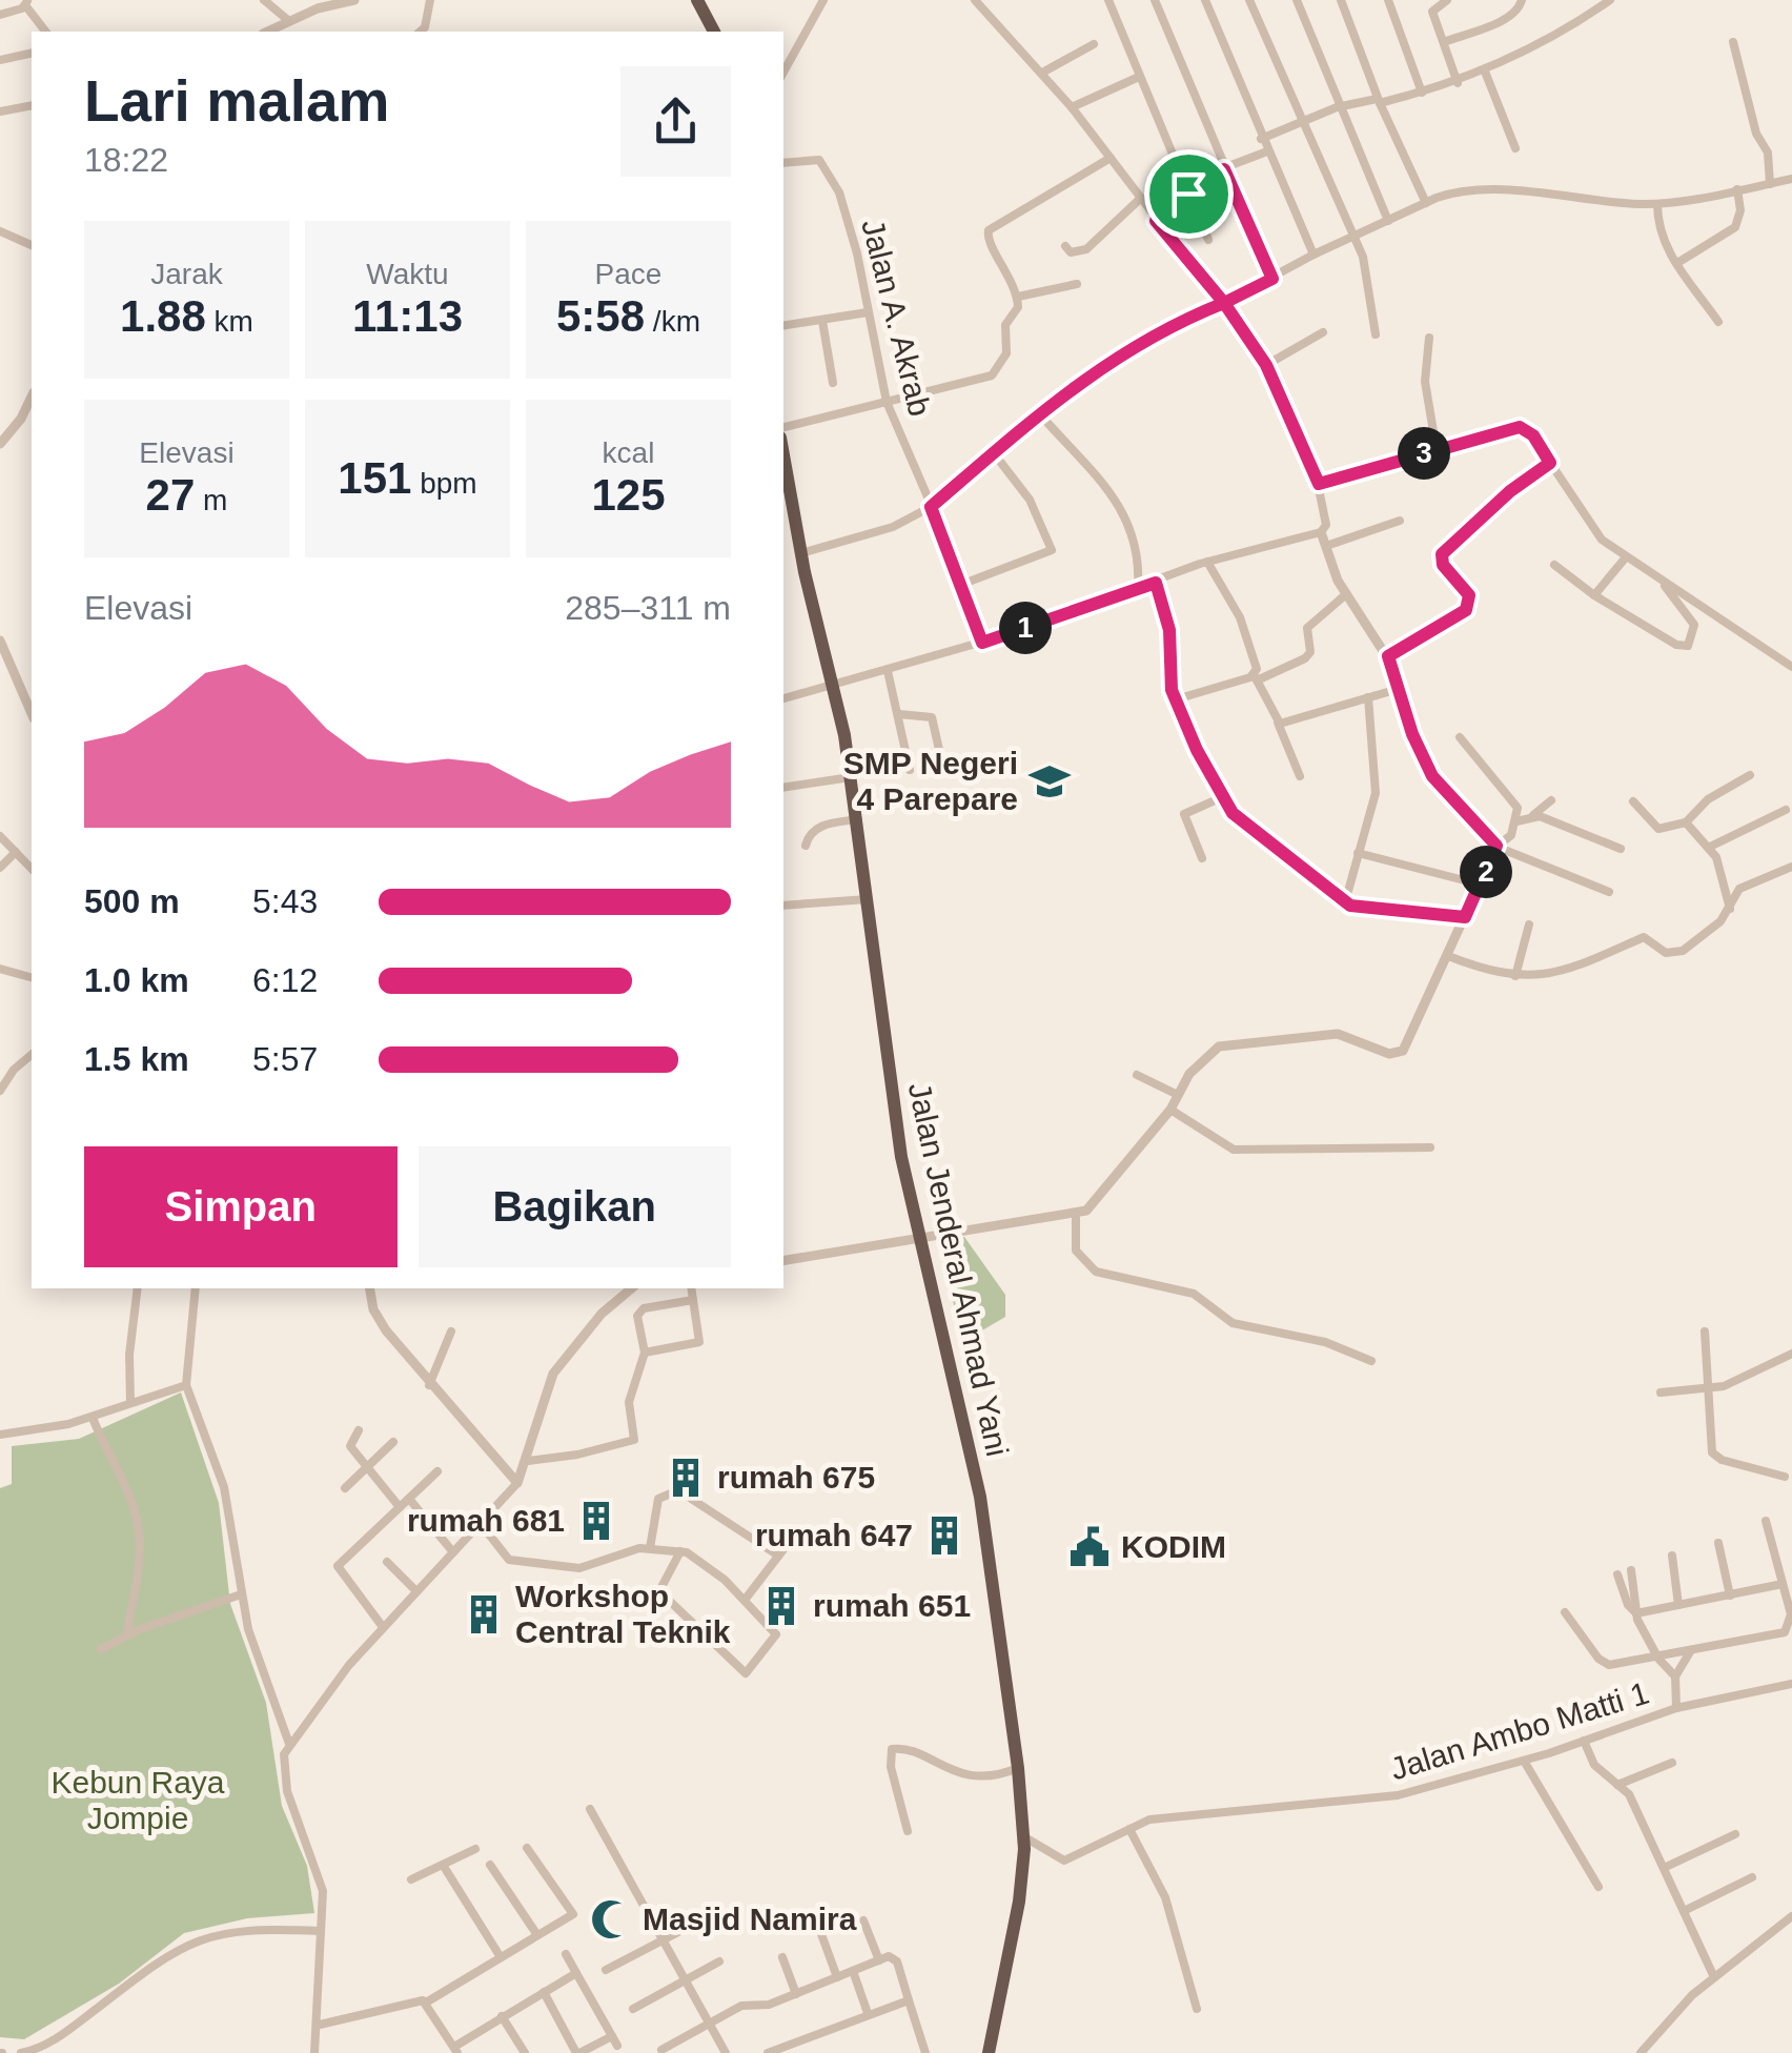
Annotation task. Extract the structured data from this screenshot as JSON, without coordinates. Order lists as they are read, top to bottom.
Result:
{
  "streets": {
    "highway": ["Jalan Jenderal Ahmad Yani"],
    "street": ["Jalan A. Akrab", "Jalan Ambo Matti 1"]
  },
  "crossings": [
    ["Jalan Jenderal Ahmad Yani", "Jalan Ambo Matti 1"]
  ],
  "parks": ["Kebun Raya Jompie"],
  "places": {
    "school or university": ["SMP Negeri 4 Parepare"],
    "building": [
      "rumah 675",
      "rumah 681",
      "rumah 647",
      "rumah 651",
      "Workshop Central Teknik"
    ],
    "public building": ["KODIM"],
    "mosque": ["Masjid Namira"]
  },
  "page": {
    "heading": ["Lari malam", "18:22"],
    "stats": [
      ["Jarak", "1.88 km"],
      ["Waktu", "11:13"],
      ["Pace", "5:58 /km"],
      ["Elevasi", "27 m"],
      ["151 bpm"],
      ["kcal", "125"]
    ],
    "pins": ["3", "1", "2"],
    "chart": ["Elevasi", "285–311 m"],
    "list": [
      {
        "name": "500 m",
        "note": "5:43"
      },
      {
        "name": "1.0 km",
        "note": "6:12"
      },
      {
        "name": "1.5 km",
        "note": "5:57"
      }
    ],
    "buttons": ["Simpan", "Bagikan"]
  }
}
